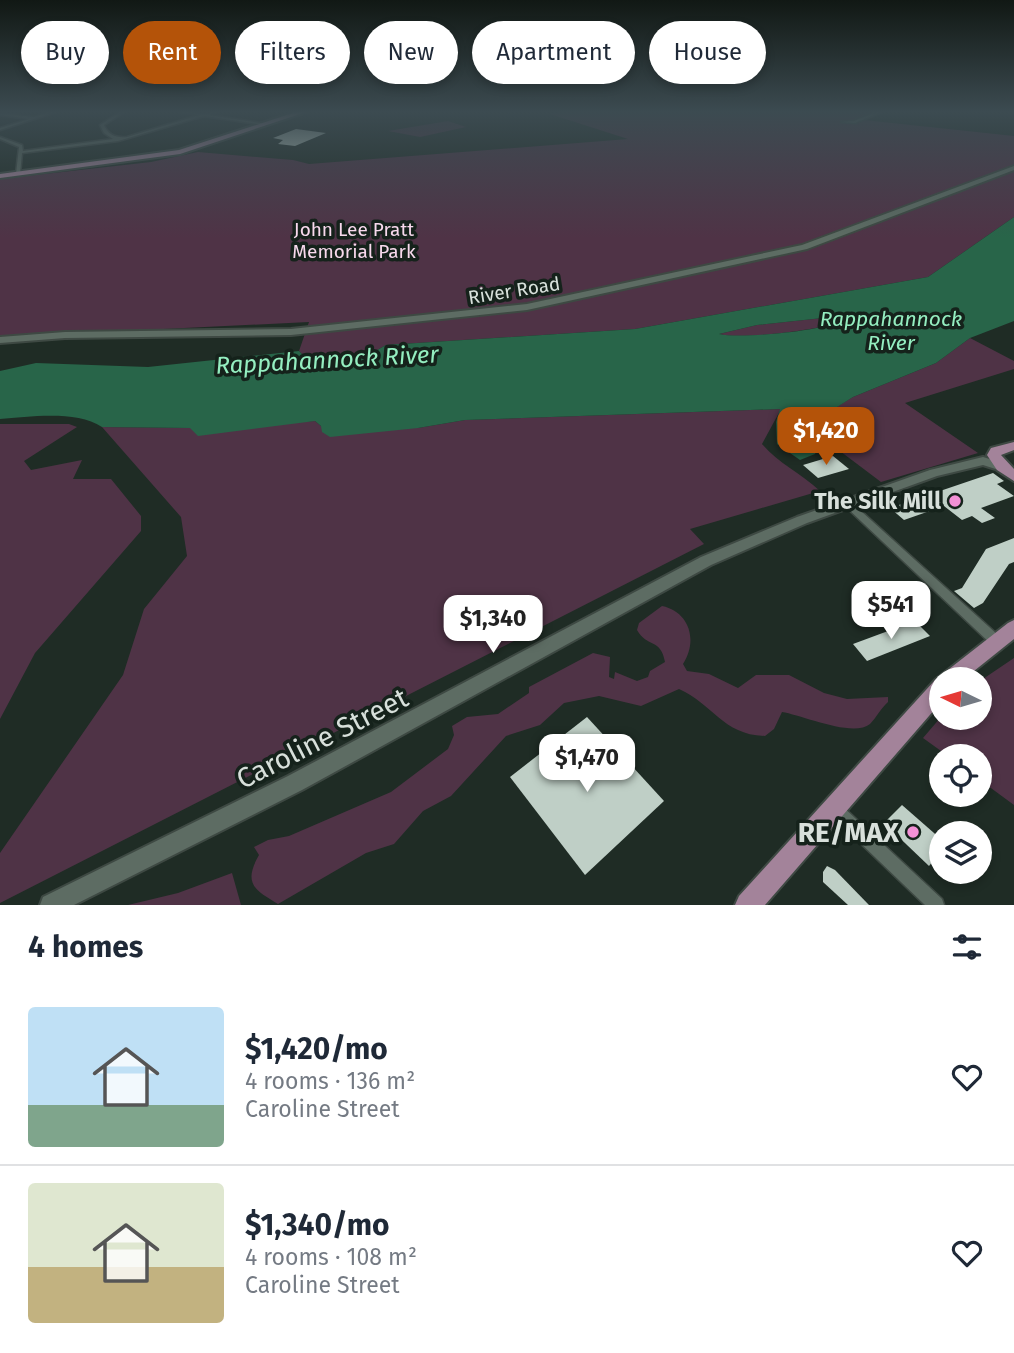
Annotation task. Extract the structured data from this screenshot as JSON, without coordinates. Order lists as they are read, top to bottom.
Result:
{
  "streets": {
    "main road": ["Caroline Street"],
    "street": ["River Road"]
  },
  "water": ["Rappahannock River"],
  "parks": ["John Lee Pratt Memorial Park"],
  "places": ["The Silk Mill", "RE/MAX"],
  "north": "left",
  "page": {
    "chip": [
      "Buy",
      "Rent",
      "Filters",
      "New",
      "Apartment",
      "House"
    ],
    "price": [
      "$1,420",
      "$541",
      "$1,340",
      "$1,470"
    ],
    "heading": "4 homes",
    "list": [
      {
        "name": "$1,420/mo",
        "note": "4 rooms · 136 m² · Caroline Street"
      },
      {
        "name": "$1,340/mo",
        "note": "4 rooms · 108 m² · Caroline Street"
      }
    ]
  }
}
